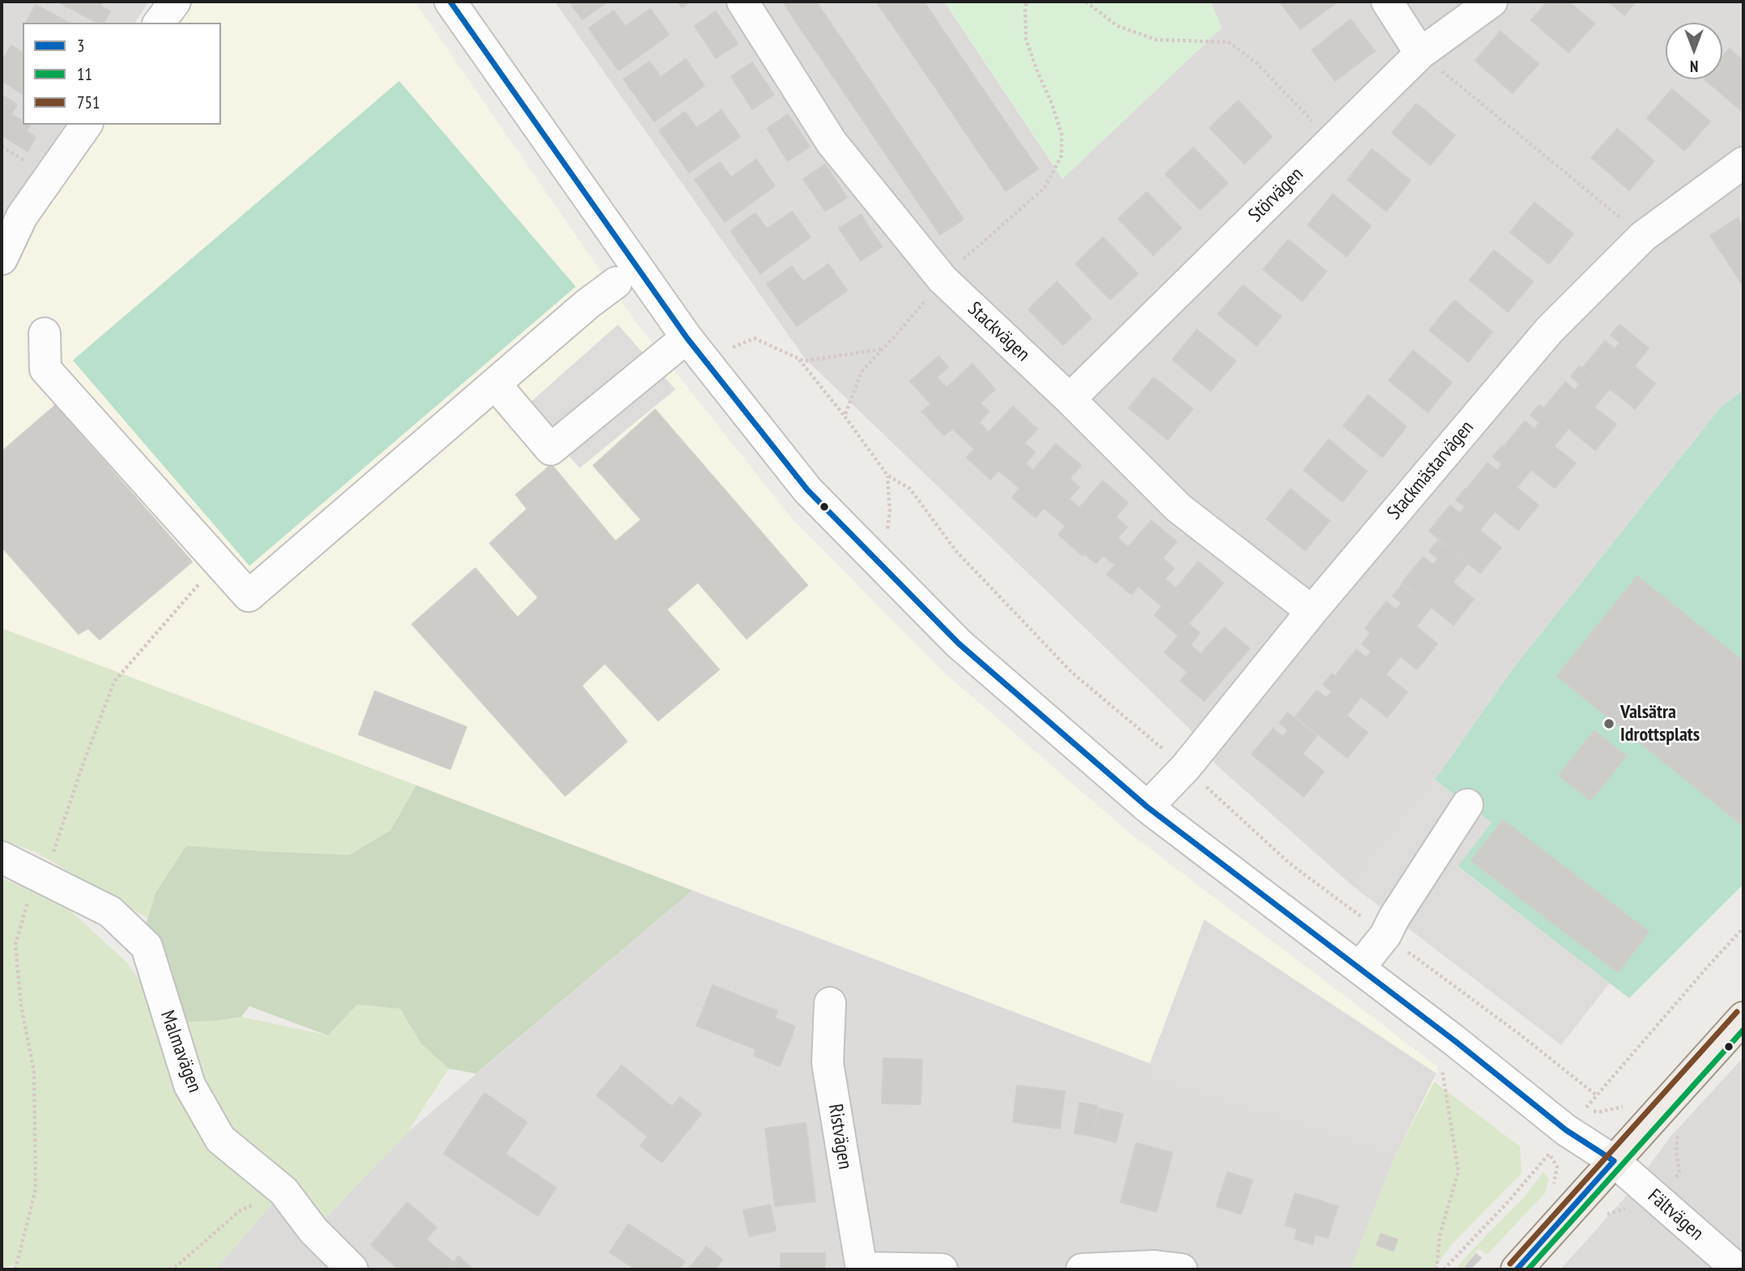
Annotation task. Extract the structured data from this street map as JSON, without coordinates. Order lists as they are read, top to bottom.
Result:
{
  "streets": {
    "street": [
      "Störvägen",
      "Stackvägen",
      "Stackmästarvägen",
      "Malmavägen",
      "Ristvägen",
      "Fältvägen"
    ]
  },
  "crossings": [
    ["Störvägen", "Stackvägen"],
    ["Stackvägen", "Stackmästarvägen"],
    ["Stackmästarvägen", "Fältvägen"]
  ],
  "places": ["Valsätra Idrottsplats"],
  "lines": ["transit line 3", "transit line 751", "transit line 11"],
  "legend": ["3", "11", "751"],
  "north": "bottom"
}
